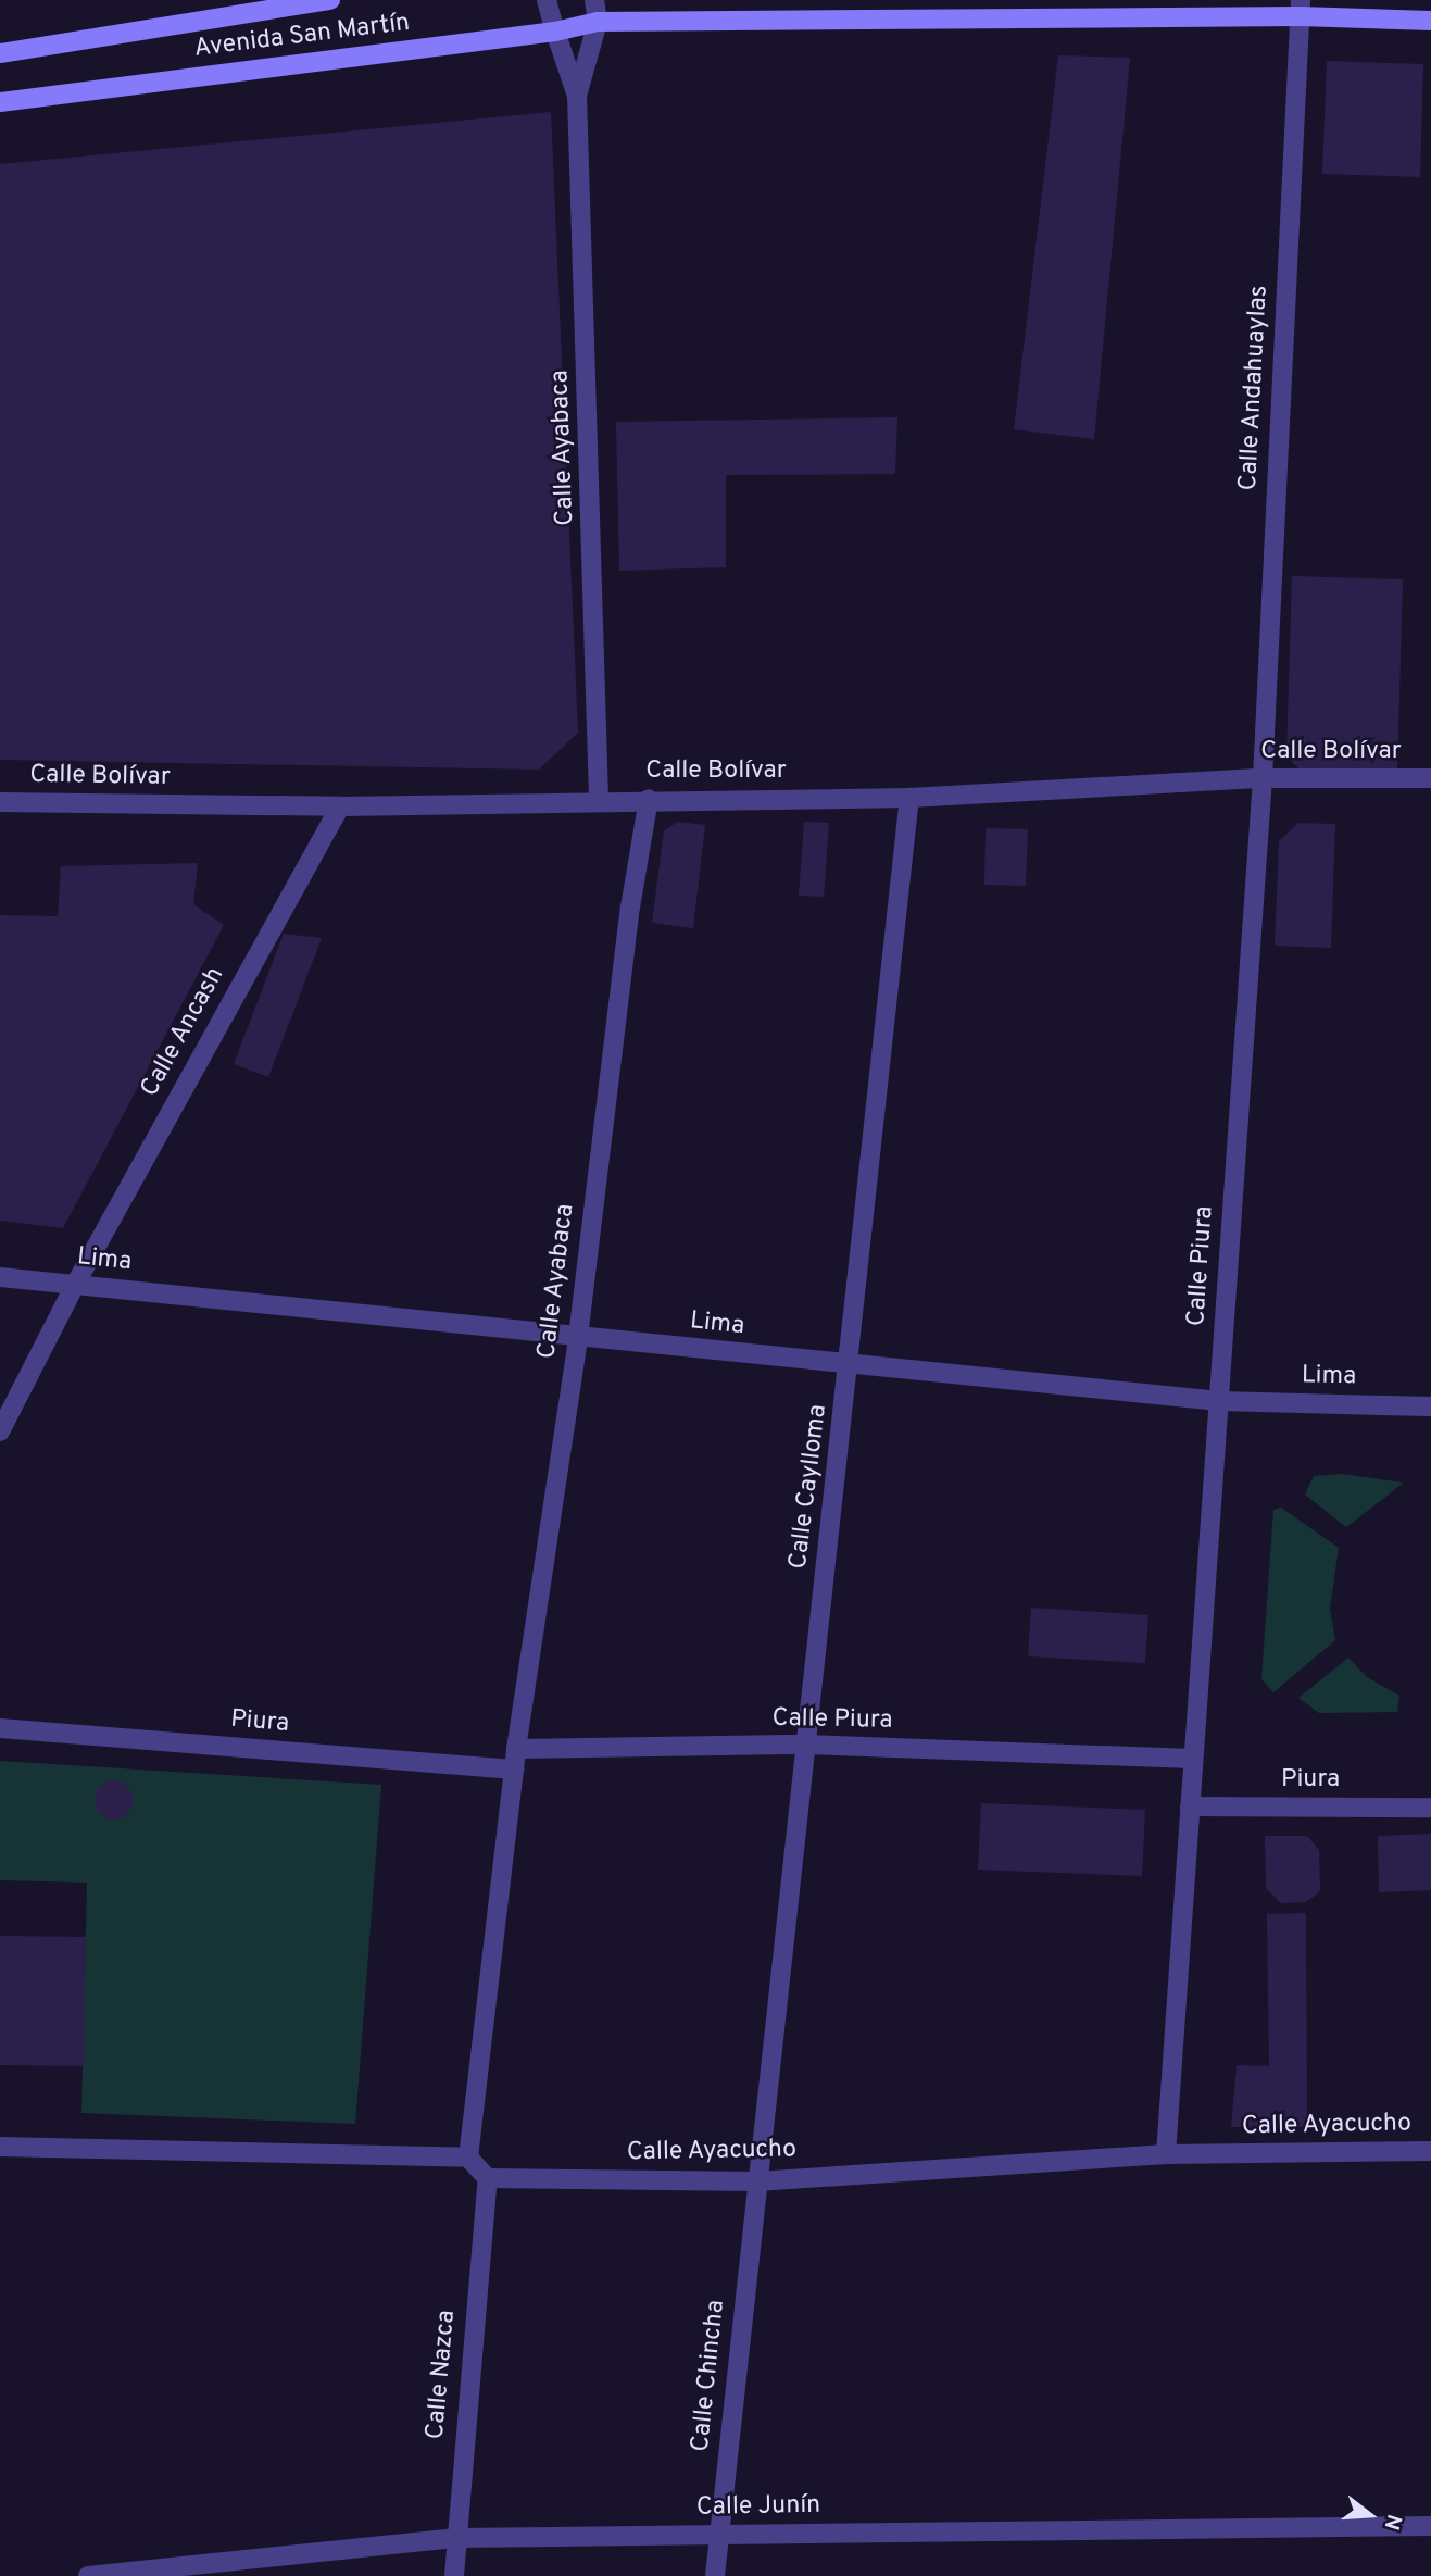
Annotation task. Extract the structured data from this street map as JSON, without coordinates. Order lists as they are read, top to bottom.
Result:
{
  "streets": {
    "main road": ["Avenida San Martín"],
    "street": [
      "Calle Andahuaylas",
      "Calle Ayabaca",
      "Calle Bolívar",
      "Calle Ancash",
      "Lima",
      "Calle Piura",
      "Calle Caylloma",
      "Piura",
      "Calle Ayacucho",
      "Calle Nazca",
      "Calle Chincha",
      "Calle Junín"
    ]
  },
  "crossings": [
    ["Avenida San Martín", "Calle Andahuaylas"],
    ["Avenida San Martín", "Calle Ayabaca"],
    ["Calle Andahuaylas", "Calle Bolívar"],
    ["Calle Andahuaylas", "Calle Piura"],
    ["Calle Ayabaca", "Calle Bolívar"],
    ["Calle Ayabaca", "Lima"],
    ["Calle Ayabaca", "Calle Piura"],
    ["Calle Ayabaca", "Piura"],
    ["Calle Bolívar", "Calle Ancash"],
    ["Calle Bolívar", "Calle Piura"],
    ["Calle Bolívar", "Calle Caylloma"],
    ["Calle Ancash", "Lima"],
    ["Lima", "Calle Piura"],
    ["Lima", "Calle Caylloma"],
    ["Calle Piura", "Calle Caylloma"],
    ["Calle Piura", "Piura"],
    ["Calle Piura", "Calle Ayacucho"],
    ["Calle Caylloma", "Calle Ayacucho"],
    ["Calle Caylloma", "Calle Chincha"],
    ["Calle Ayacucho", "Calle Nazca"],
    ["Calle Ayacucho", "Calle Chincha"],
    ["Calle Nazca", "Calle Junín"],
    ["Calle Chincha", "Calle Junín"]
  ],
  "north": "right"
}
